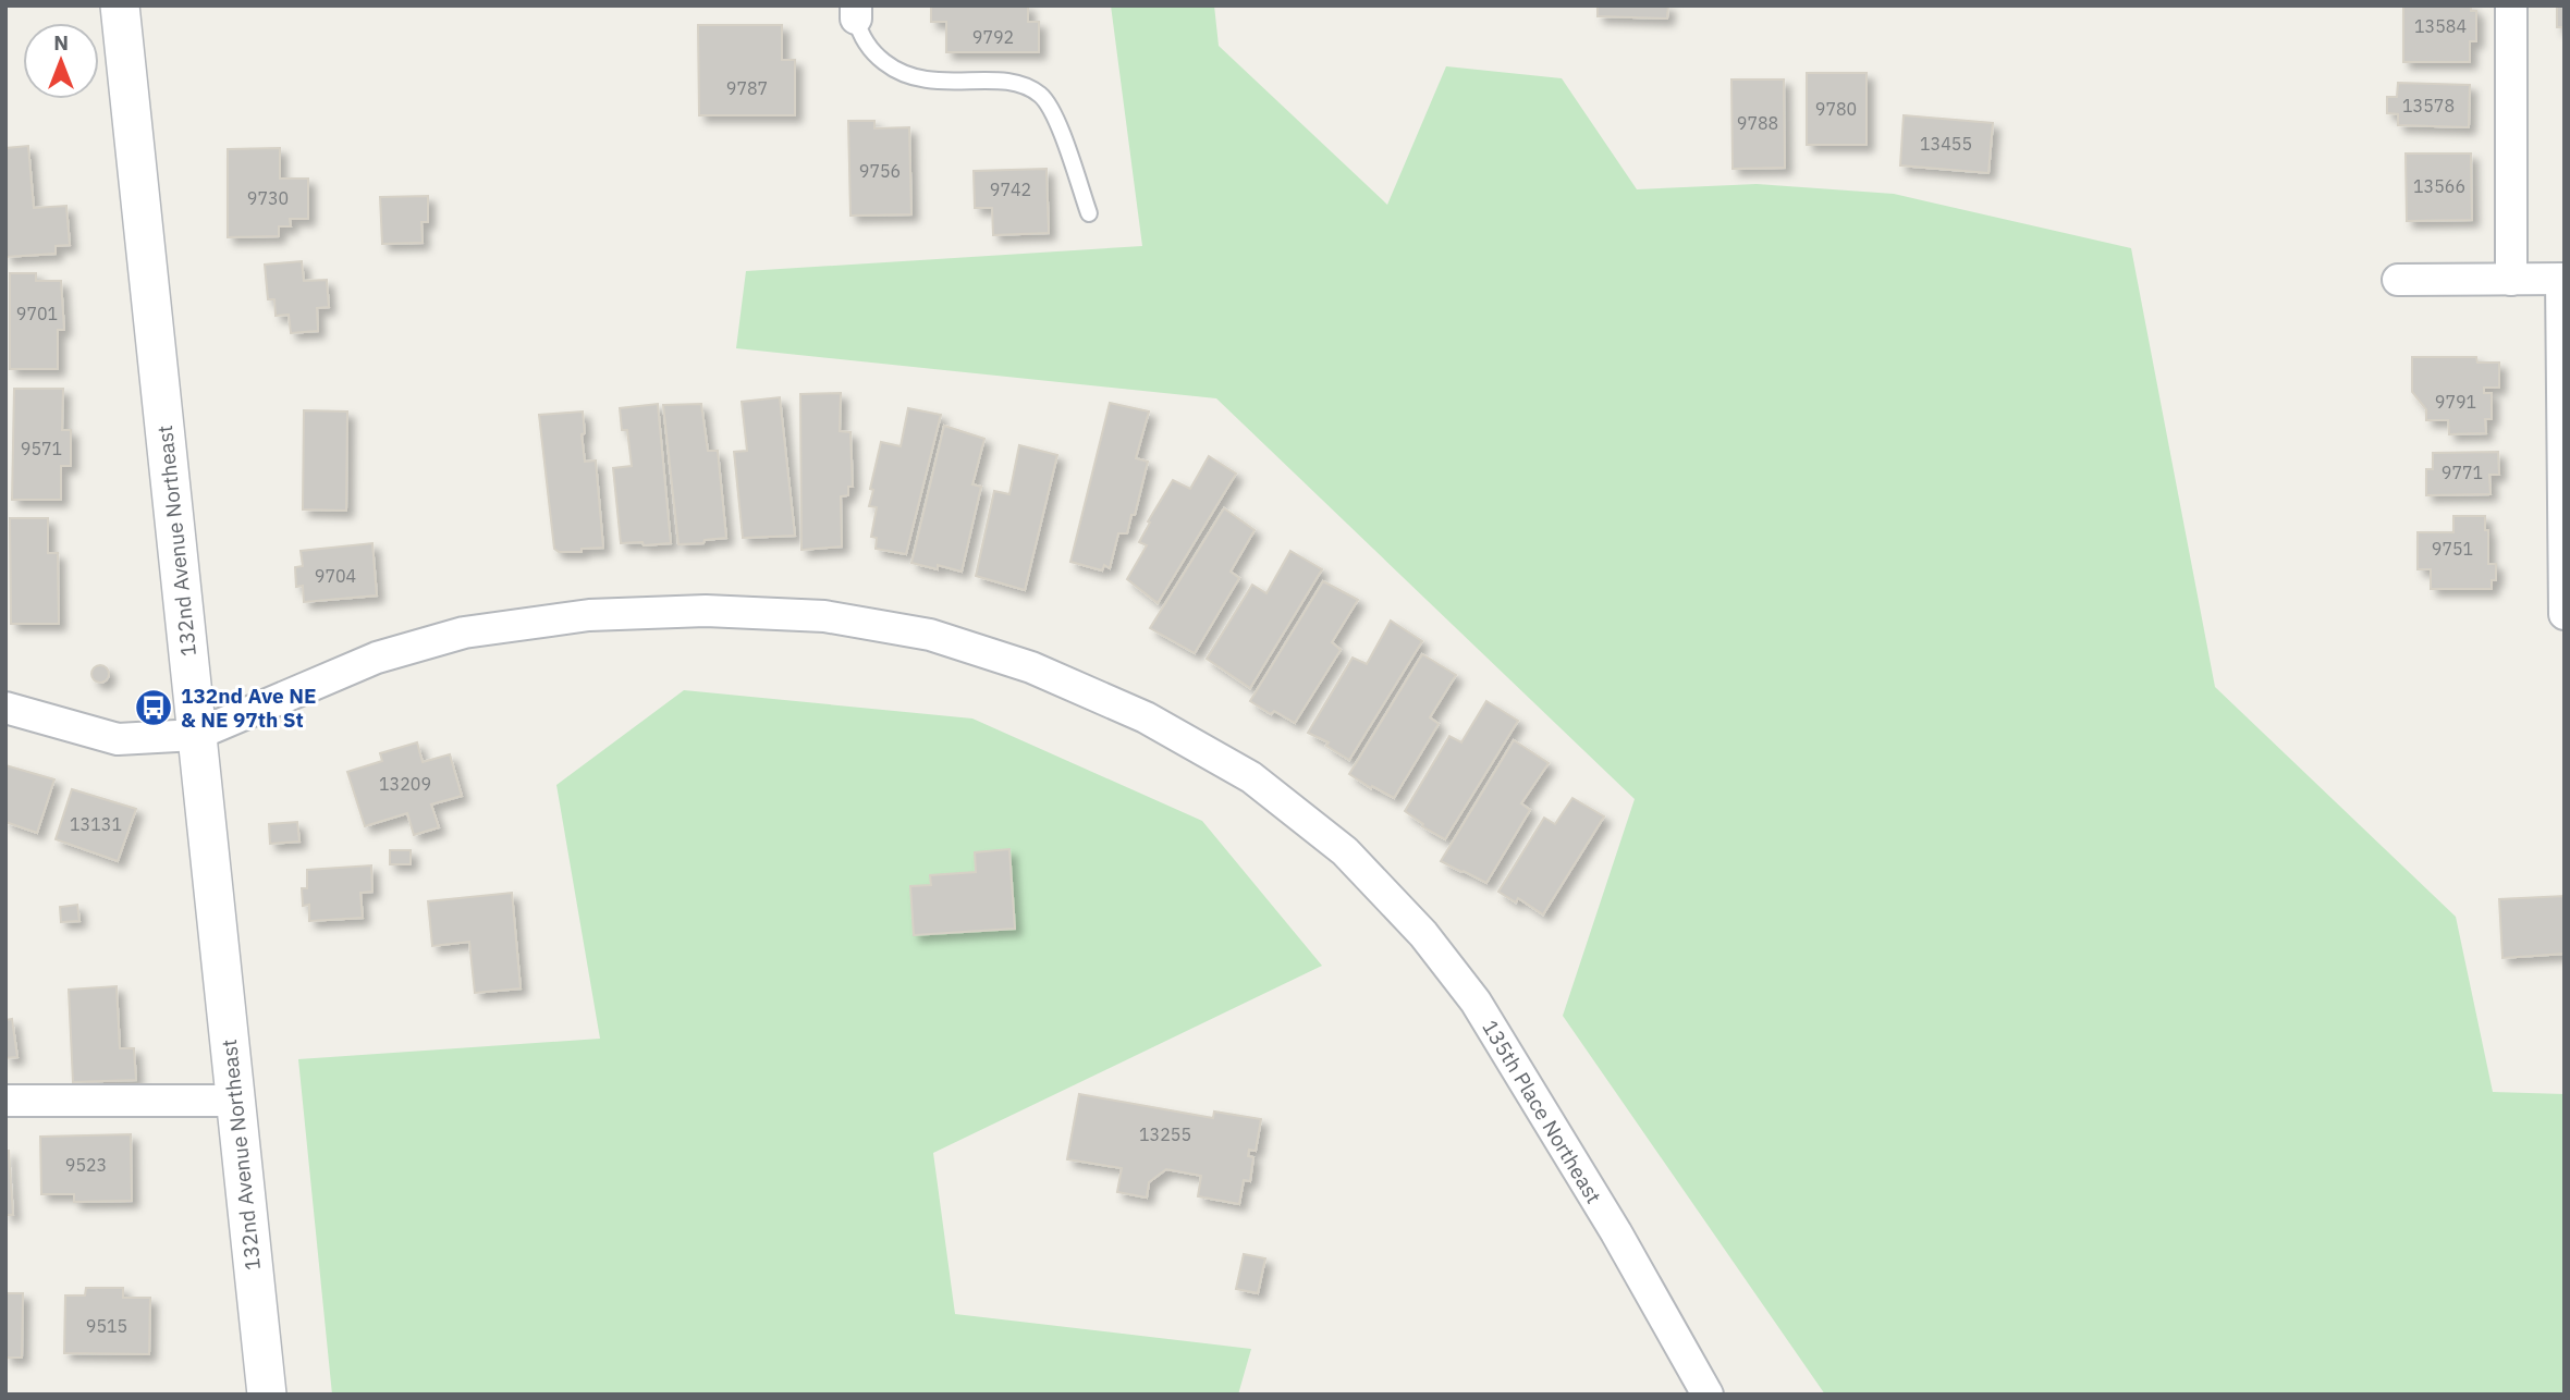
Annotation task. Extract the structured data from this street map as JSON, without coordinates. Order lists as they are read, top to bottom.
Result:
{
  "streets": {
    "street": ["132nd Avenue Northeast", "135th Place Northeast"]
  },
  "crossings": [
    ["132nd Avenue Northeast", "135th Place Northeast"]
  ],
  "places": {
    "bus stop": ["132nd Ave NE & NE 97th St"]
  },
  "house_numbers": [
    "13584",
    "9792",
    "9787",
    "13578",
    "9780",
    "9788",
    "13455",
    "9756",
    "13566",
    "9742",
    "9730",
    "9701",
    "9791",
    "9571",
    "9771",
    "9751",
    "9704",
    "13209",
    "13131",
    "13255",
    "9523",
    "9515"
  ],
  "north": "top"
}
